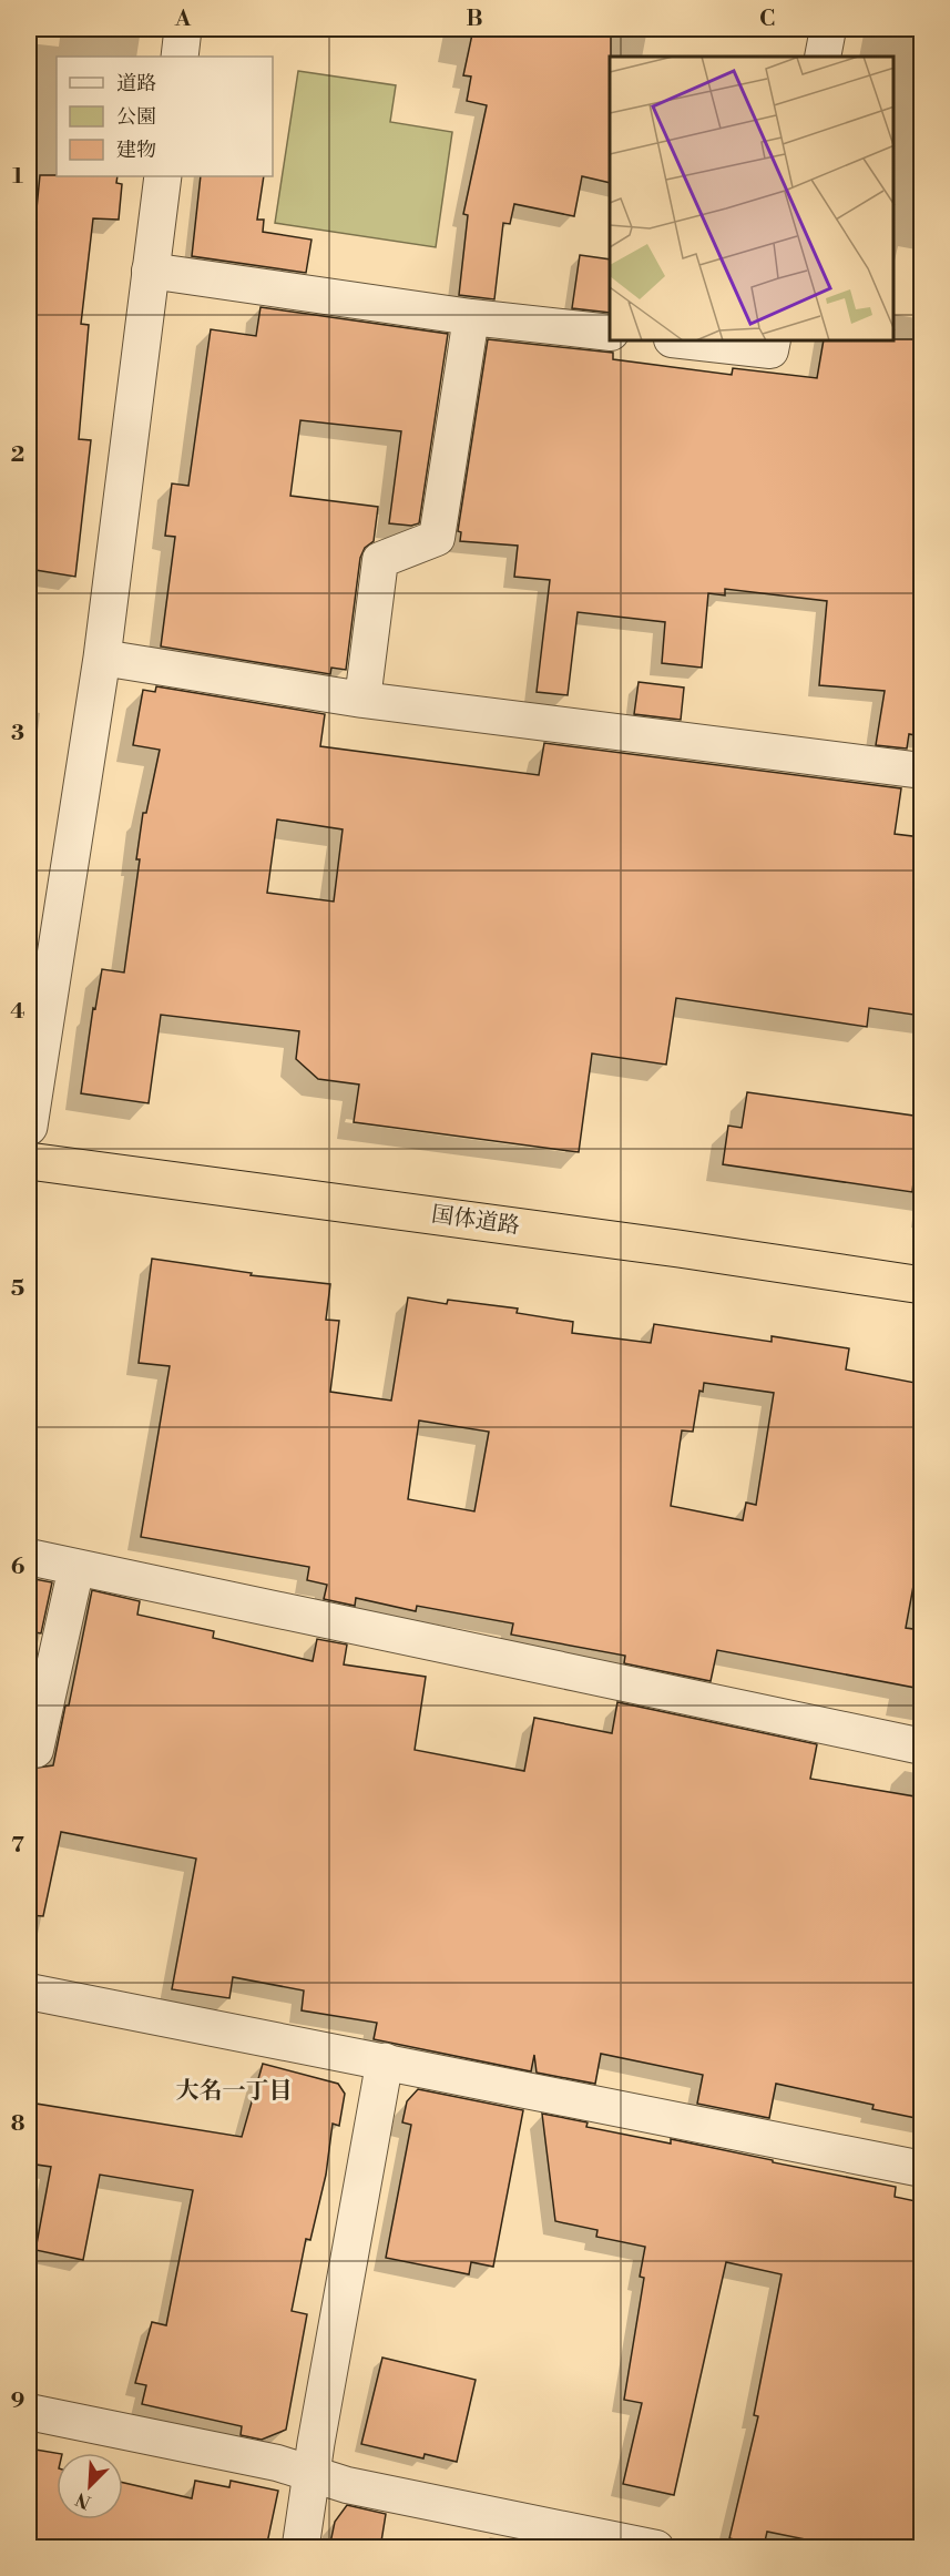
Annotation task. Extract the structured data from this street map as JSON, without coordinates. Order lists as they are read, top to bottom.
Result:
{
  "streets": {
    "highway": ["国体道路"]
  },
  "districts": ["大名一丁目"],
  "legend": ["道路", "公園", "建物"],
  "north": "bottom left",
  "grid": {
    "columns": ["A", "B", "C"],
    "rows": [
      "1",
      "2",
      "3",
      "4",
      "5",
      "6",
      "7",
      "8",
      "9"
    ]
  }
}
